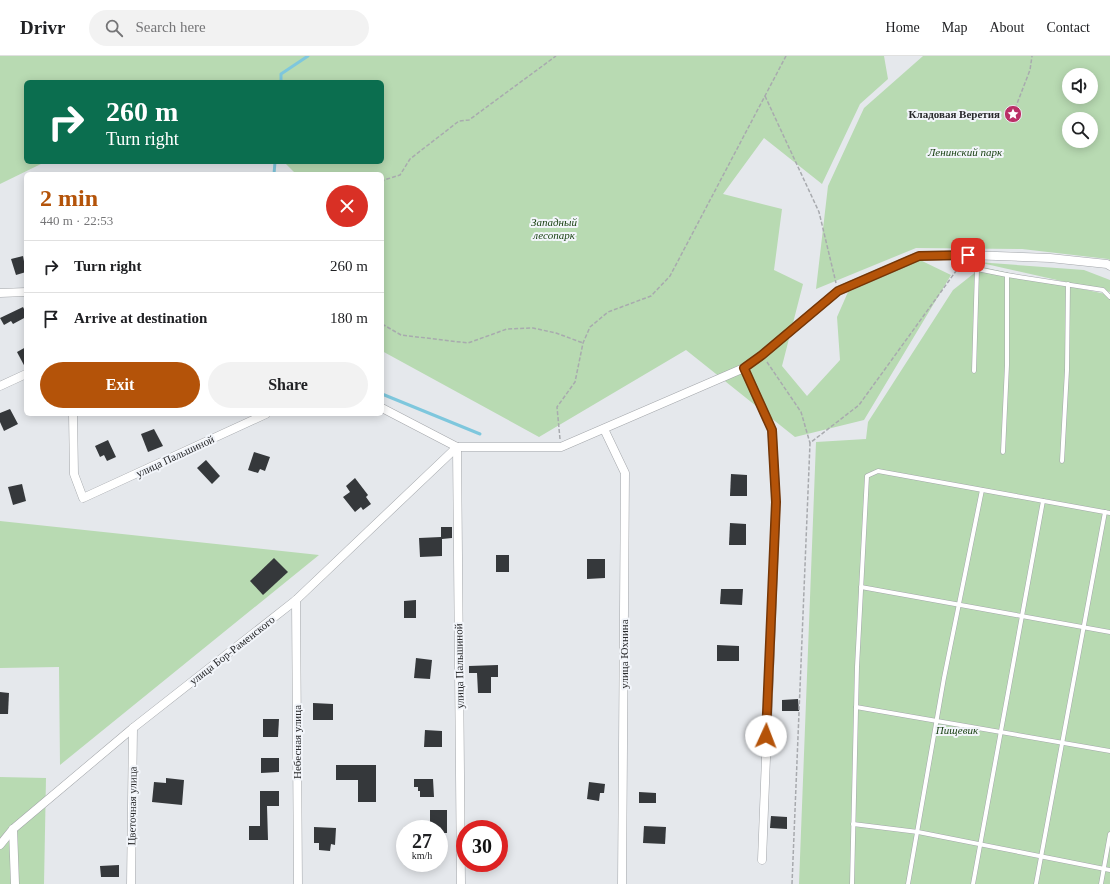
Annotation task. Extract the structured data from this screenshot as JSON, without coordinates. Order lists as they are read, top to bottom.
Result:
{
  "streets": {
    "street": [
      "улица Пальшиной",
      "улица Бор-Раменского",
      "улица Юхнина",
      "Небесная улица",
      "Цветочная улица"
    ]
  },
  "crossings": [
    ["улица Пальшиной", "улица Бор-Раменского"],
    ["улица Бор-Раменского", "Небесная улица"],
    ["улица Бор-Раменского", "Цветочная улица"]
  ],
  "parks": ["Ленинский парк", "Западный лесопарк", "Пищевик"],
  "places": {
    "place": ["Кладовая Веретия"]
  },
  "page": {
    "header": "Drivr",
    "search": "Search here",
    "nav": [
      "Home",
      "Map",
      "About",
      "Contact"
    ],
    "turn": ["260 m", "Turn right"],
    "heading": ["2 min", "440 m · 22:53"],
    "list": [
      {
        "name": "Turn right",
        "value": "260 m"
      },
      {
        "name": "Arrive at destination",
        "value": "180 m"
      }
    ],
    "buttons": ["Exit", "Share"],
    "speed": "27 km/h",
    "limit": "30"
  }
}
